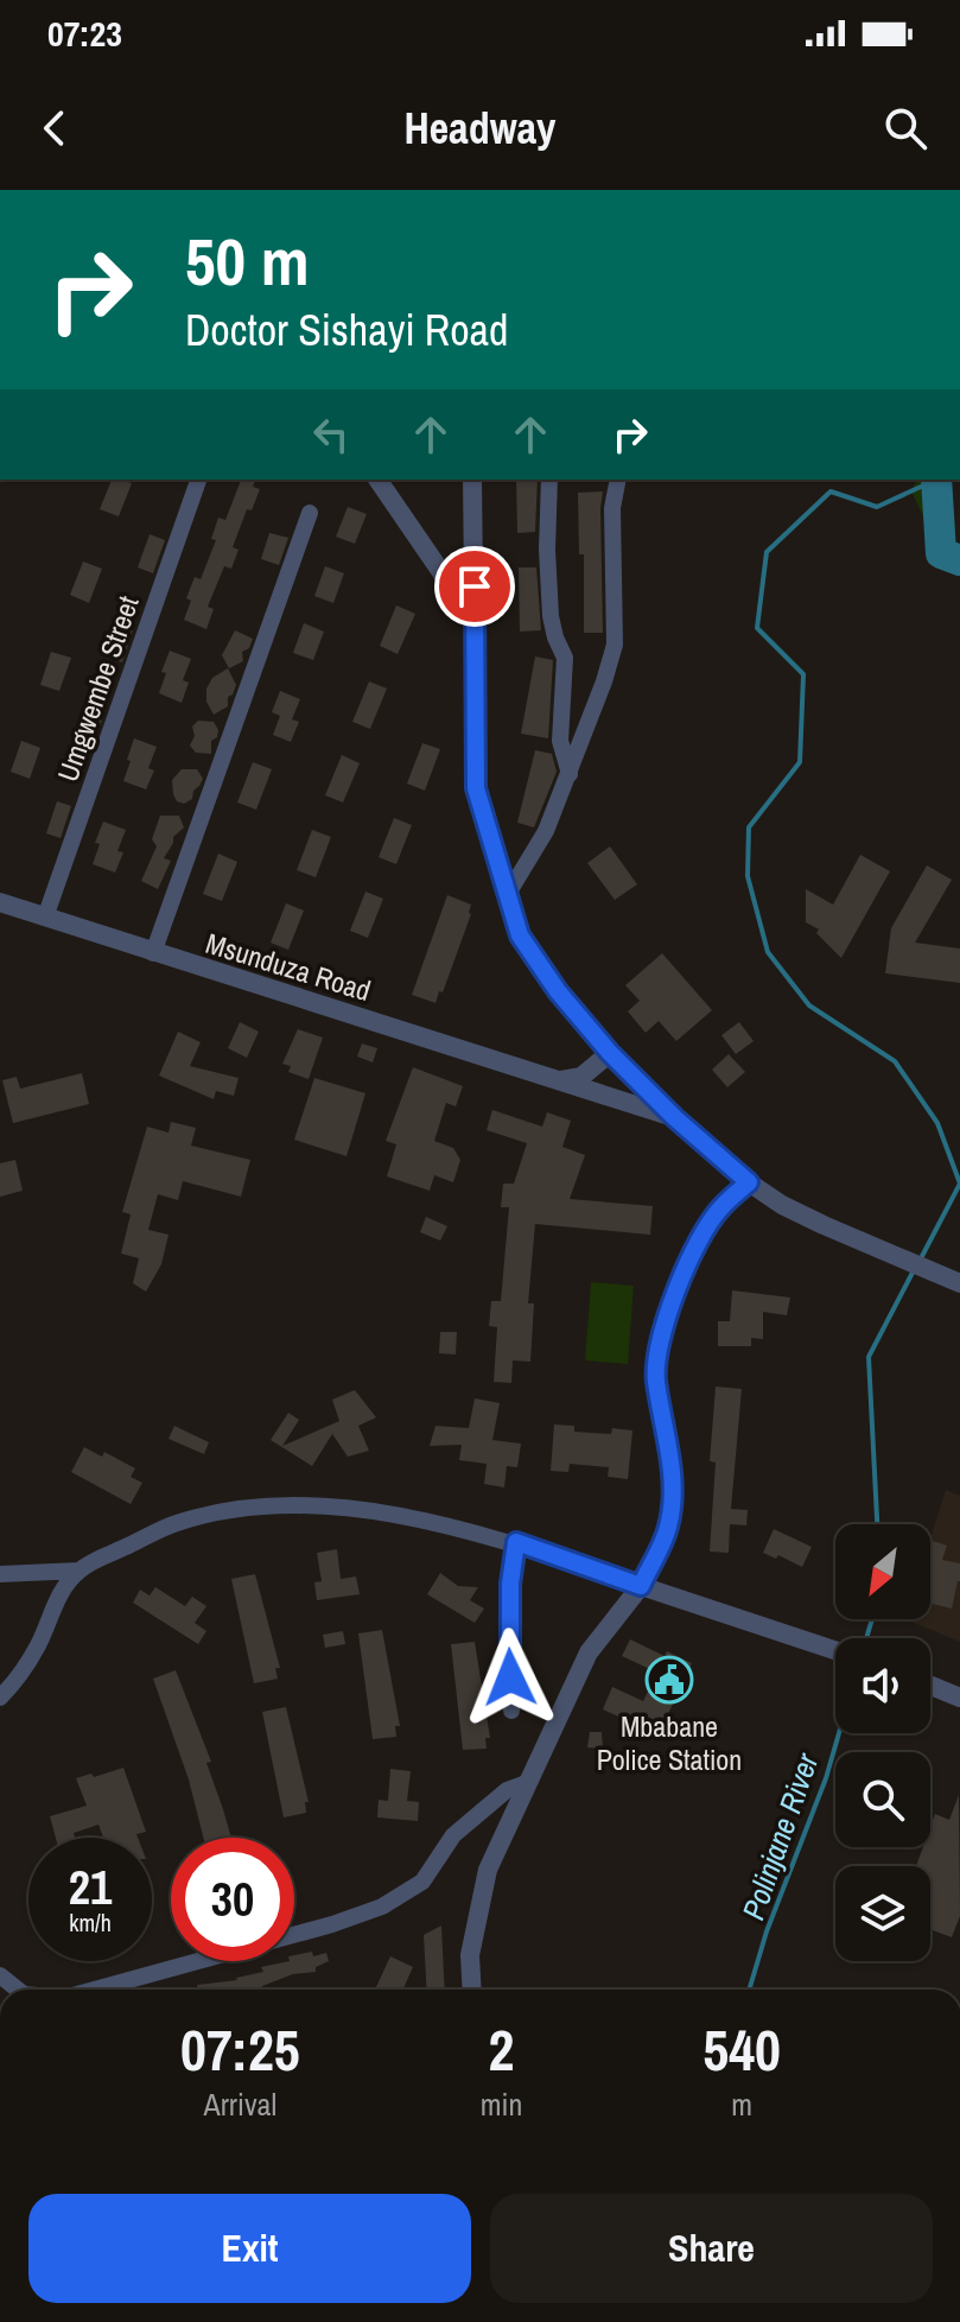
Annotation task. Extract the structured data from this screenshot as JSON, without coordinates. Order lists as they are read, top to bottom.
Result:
{
  "streets": {
    "street": ["Umgwembe Street", "Msunduza Road"]
  },
  "crossings": [
    ["Umgwembe Street", "Msunduza Road"]
  ],
  "water": ["Polinjane River"],
  "places": {
    "public building": ["Mbabane Police Station"]
  },
  "north": "bottom left",
  "page": {
    "status": "07:23",
    "header": "Headway",
    "turn": ["50 m", "Doctor Sishayi Road"],
    "speed": "21 km/h",
    "limit": "30",
    "eta": [
      "07:25",
      "Arrival",
      "2",
      "min",
      "540",
      "m"
    ],
    "buttons": ["Exit", "Share"]
  }
}
